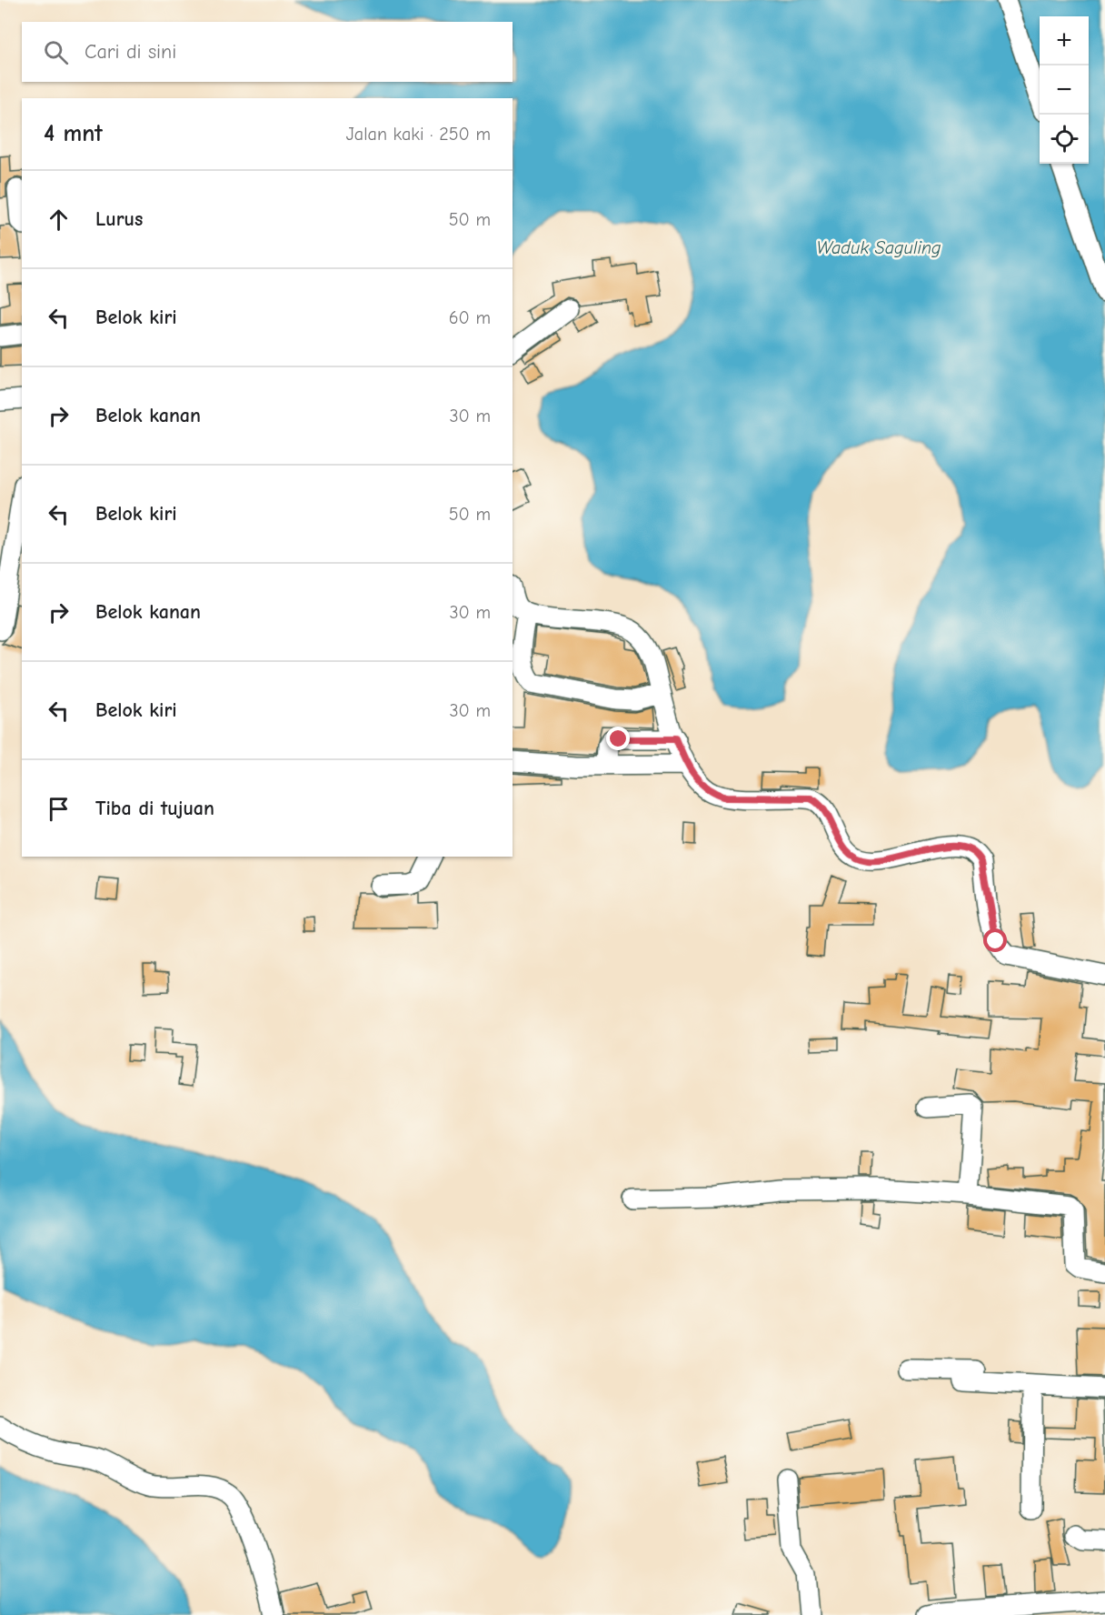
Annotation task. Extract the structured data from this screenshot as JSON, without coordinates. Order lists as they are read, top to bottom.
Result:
{
  "water": ["Waduk Saguling"],
  "page": {
    "map_buttons": ["+", "−"],
    "search": "Cari di sini",
    "heading": ["4 mnt", "Jalan kaki · 250 m"],
    "list": [
      ["Lurus", "50 m"],
      ["Belok kiri", "60 m"],
      ["Belok kanan", "30 m"],
      ["Belok kiri", "50 m"],
      ["Belok kanan", "30 m"],
      ["Belok kiri", "30 m"],
      "Tiba di tujuan"
    ]
  }
}
